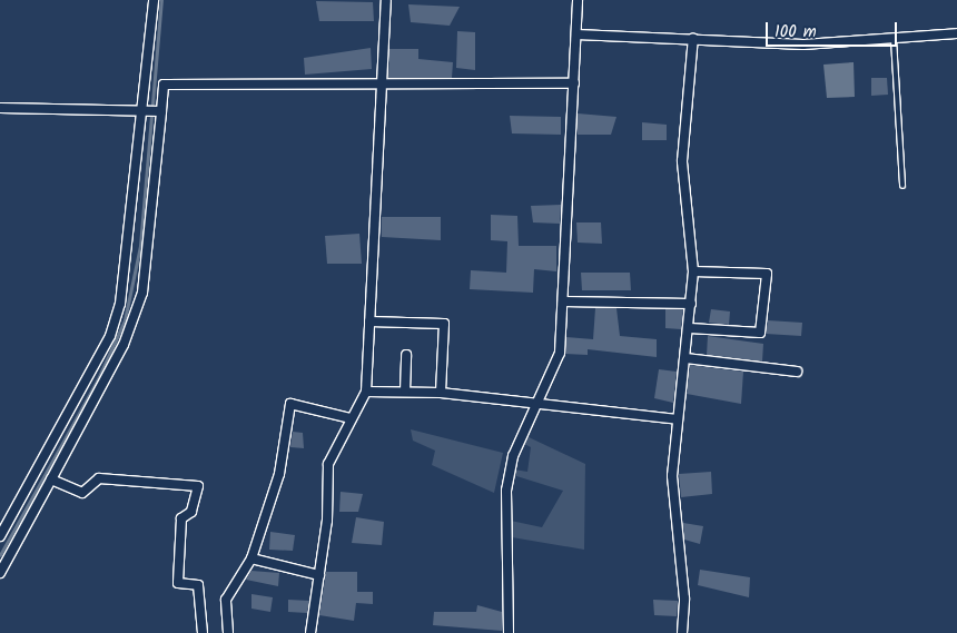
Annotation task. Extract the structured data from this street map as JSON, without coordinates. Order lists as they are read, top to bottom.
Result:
{
  "scale_bar": "100 m"
}
